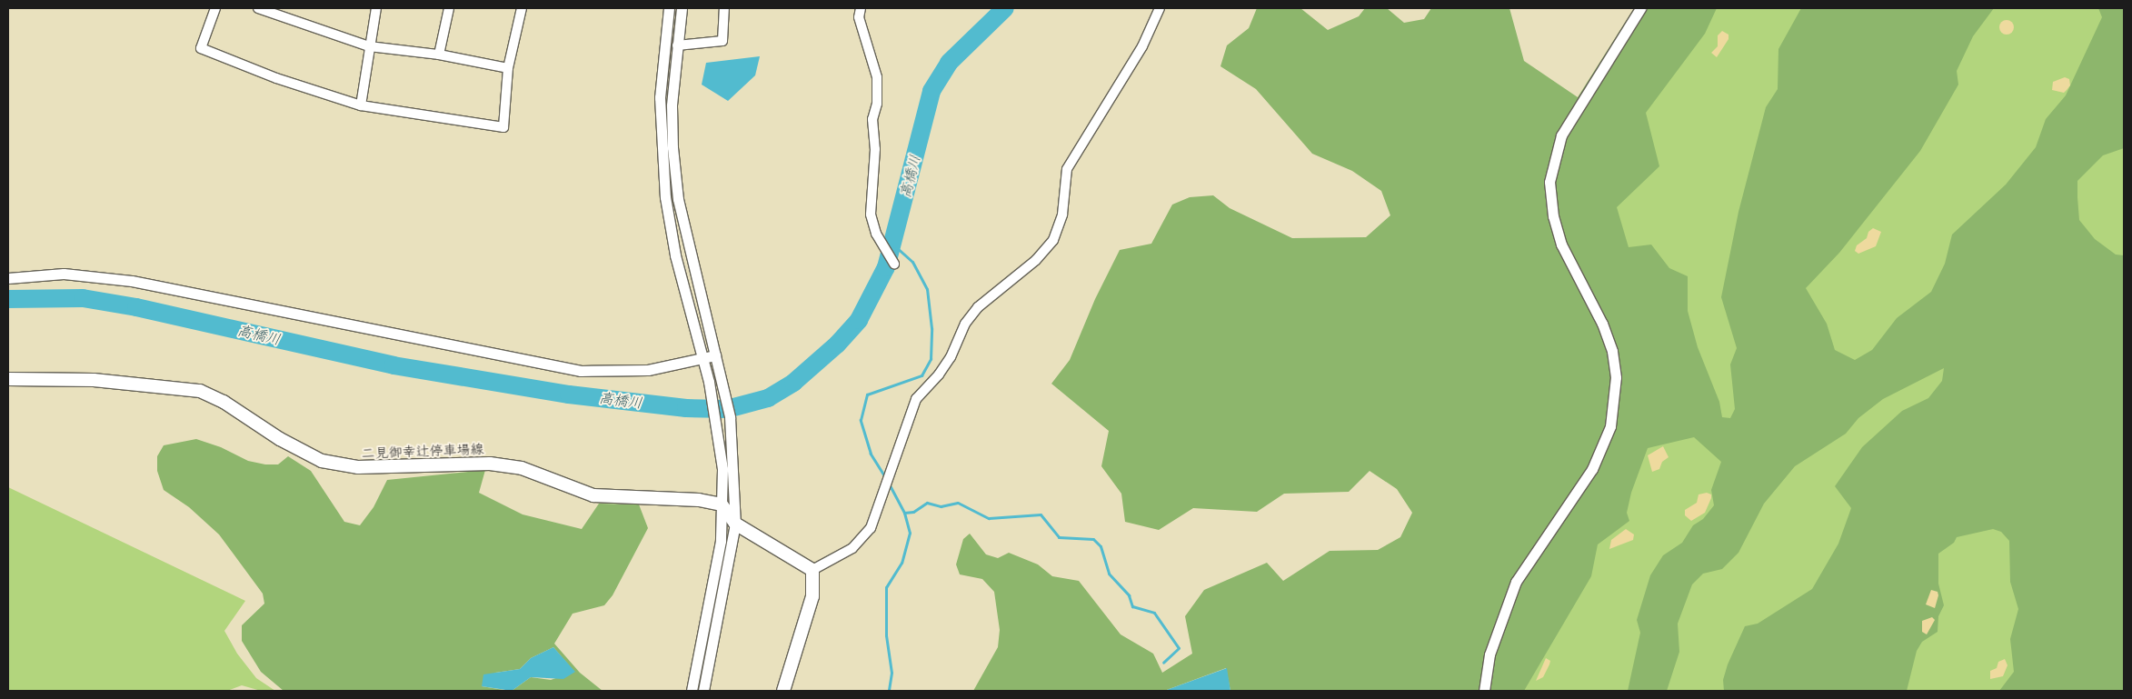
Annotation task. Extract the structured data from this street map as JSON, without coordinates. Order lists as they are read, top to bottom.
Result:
{
  "streets": {
    "main road": ["二見御幸辻停車場線"]
  },
  "water": ["高橋川"]
}
